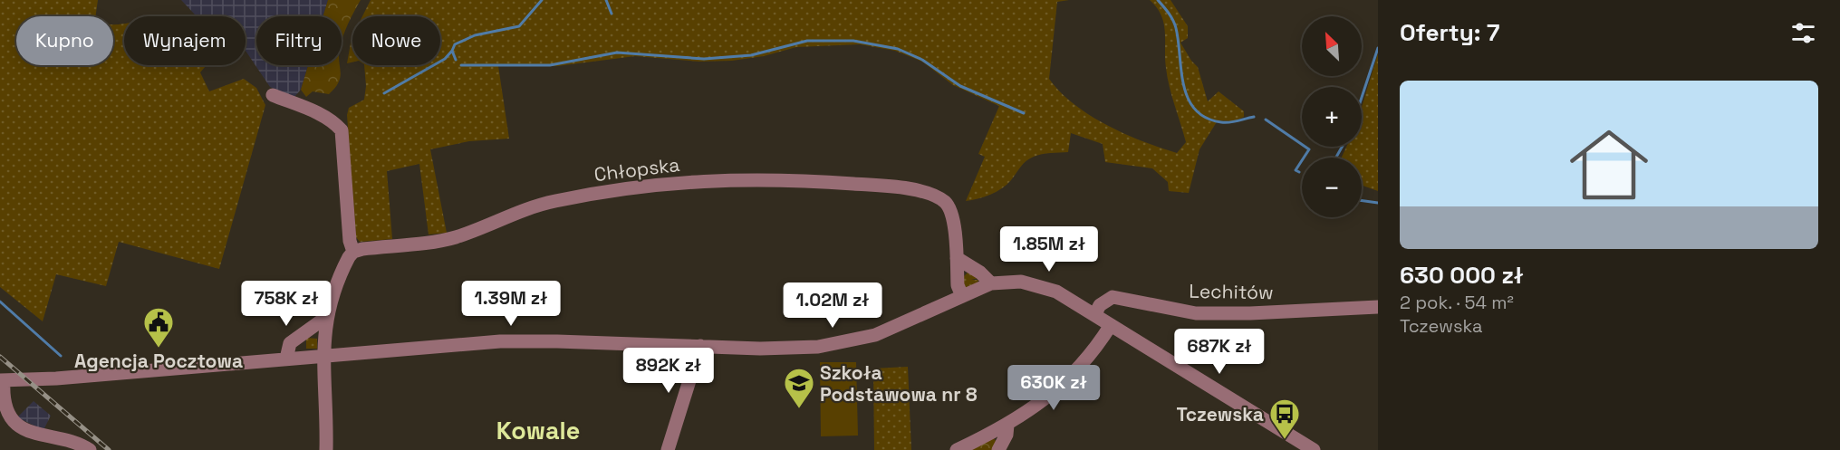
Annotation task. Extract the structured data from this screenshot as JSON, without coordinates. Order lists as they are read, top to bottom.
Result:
{
  "streets": {
    "street": ["Chłopska", "Lechitów"]
  },
  "districts": ["Kowale"],
  "places": {
    "public building": ["Agencja Pocztowa"],
    "school or university": ["Szkoła Podstawowa nr 8"],
    "bus stop": ["Tczewska"]
  },
  "north": "top left",
  "page": {
    "heading": "Oferty: 7",
    "map_buttons": ["+", "−"],
    "chip": [
      "Kupno",
      "Wynajem",
      "Filtry",
      "Nowe"
    ],
    "list": [
      {
        "name": "630 000 zł",
        "note": "2 pok. · 54 m² · Tczewska"
      }
    ],
    "price": [
      "1.85M zł",
      "758K zł",
      "1.39M zł",
      "1.02M zł",
      "687K zł",
      "892K zł",
      "630K zł"
    ]
  }
}
